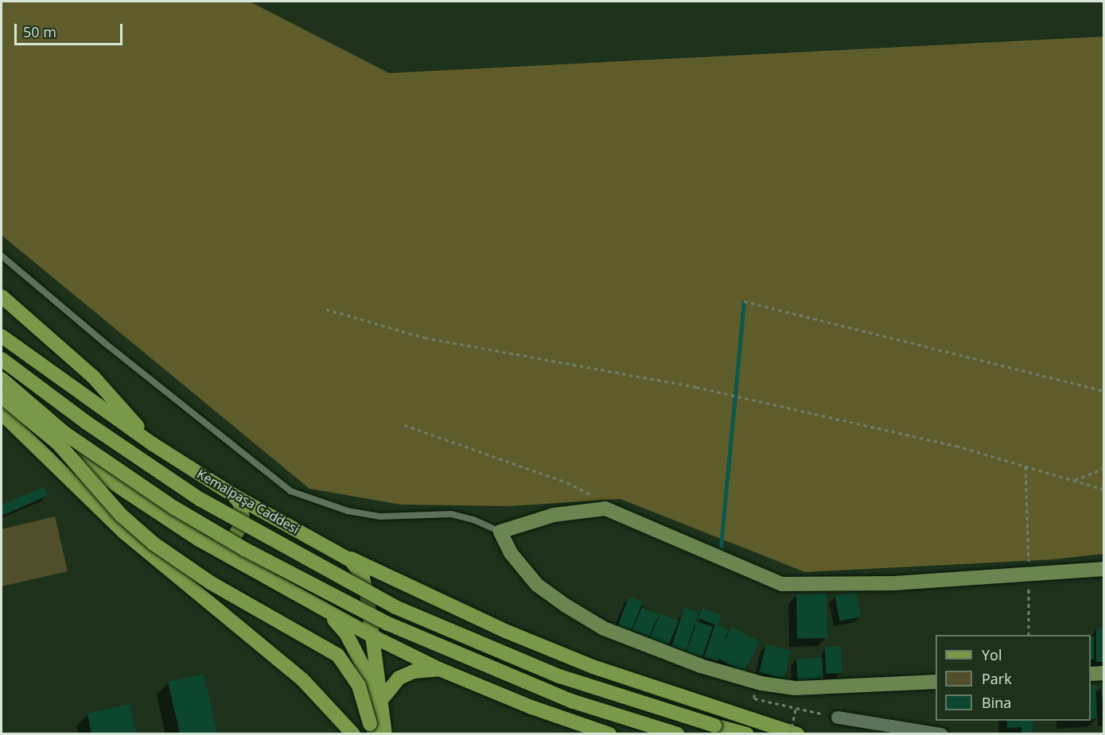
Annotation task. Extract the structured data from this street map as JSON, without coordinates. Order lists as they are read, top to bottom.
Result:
{
  "streets": {
    "main road": ["Kemalpaşa Caddesi"]
  },
  "legend": ["Yol", "Park", "Bina"],
  "scale_bar": "50 m"
}
